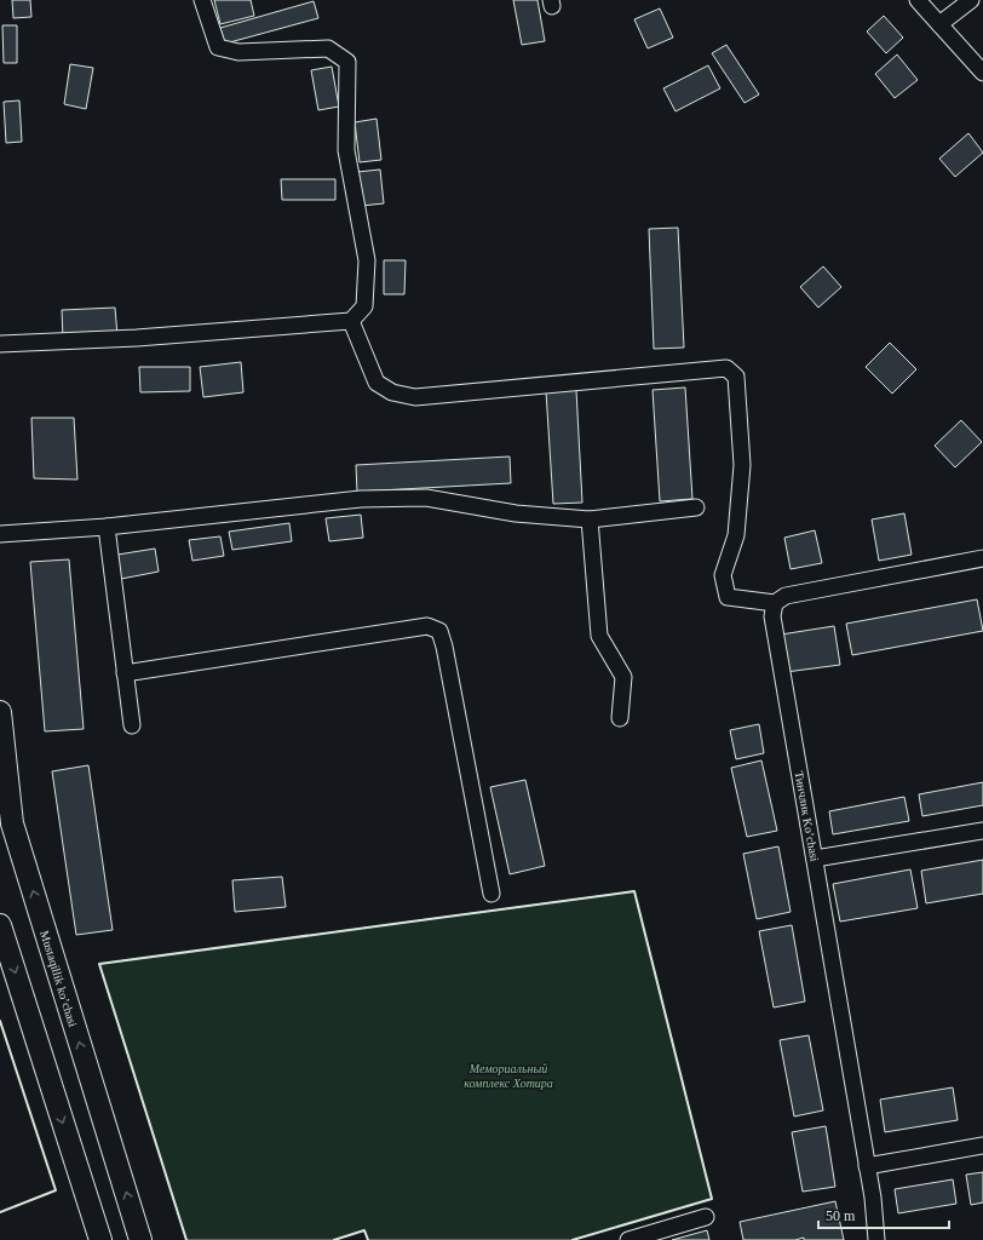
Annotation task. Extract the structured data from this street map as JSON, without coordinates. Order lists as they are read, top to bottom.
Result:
{
  "streets": {
    "main road": ["Mustaqillik ko’chasi"],
    "street": ["Тинчлик Ko’chasi"]
  },
  "parks": ["Мемориальный комплекс Хотира"],
  "scale_bar": "50 m"
}
